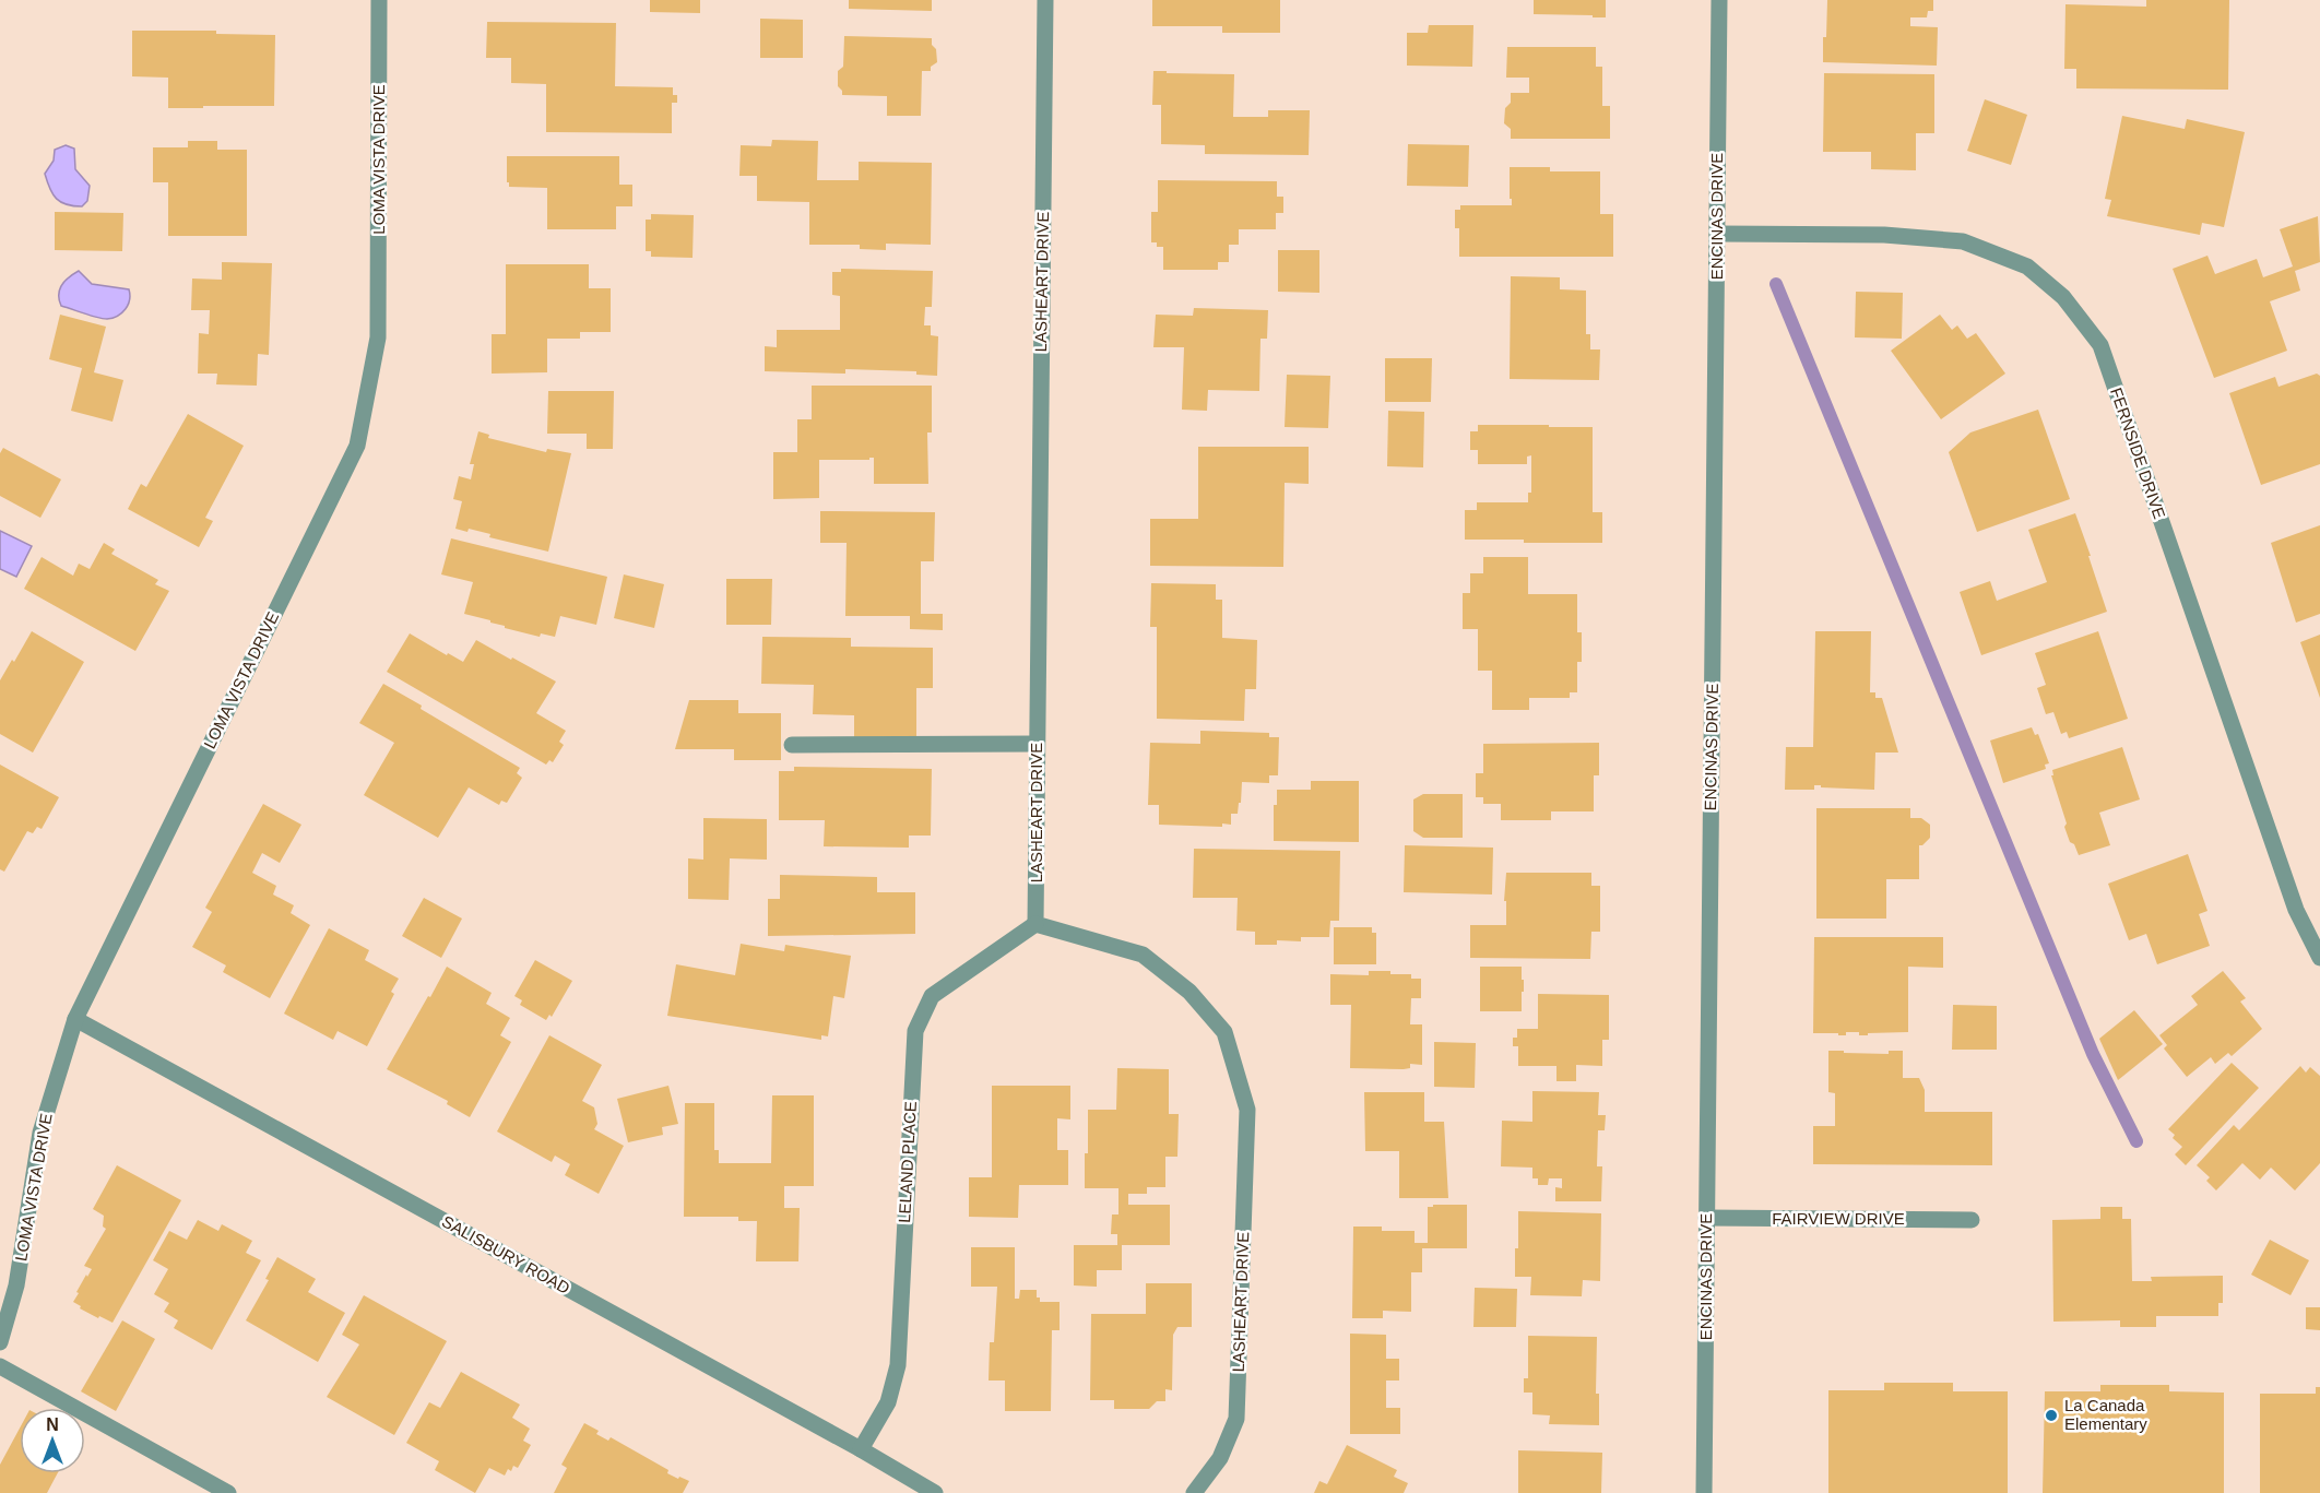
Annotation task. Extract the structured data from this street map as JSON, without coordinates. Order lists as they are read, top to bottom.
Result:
{
  "streets": {
    "street": [
      "LOMA VISTA DRIVE",
      "ENCINAS DRIVE",
      "LASHEART DRIVE",
      "FERNSIDE DRIVE",
      "LELAND PLACE",
      "FAIRVIEW DRIVE",
      "SALISBURY ROAD"
    ]
  },
  "crossings": [
    ["LOMA VISTA DRIVE", "SALISBURY ROAD"],
    ["ENCINAS DRIVE", "FERNSIDE DRIVE"],
    ["ENCINAS DRIVE", "FAIRVIEW DRIVE"],
    ["LASHEART DRIVE", "LELAND PLACE"],
    ["LELAND PLACE", "SALISBURY ROAD"]
  ],
  "places": ["La Canada Elementary"],
  "north": "top"
}
